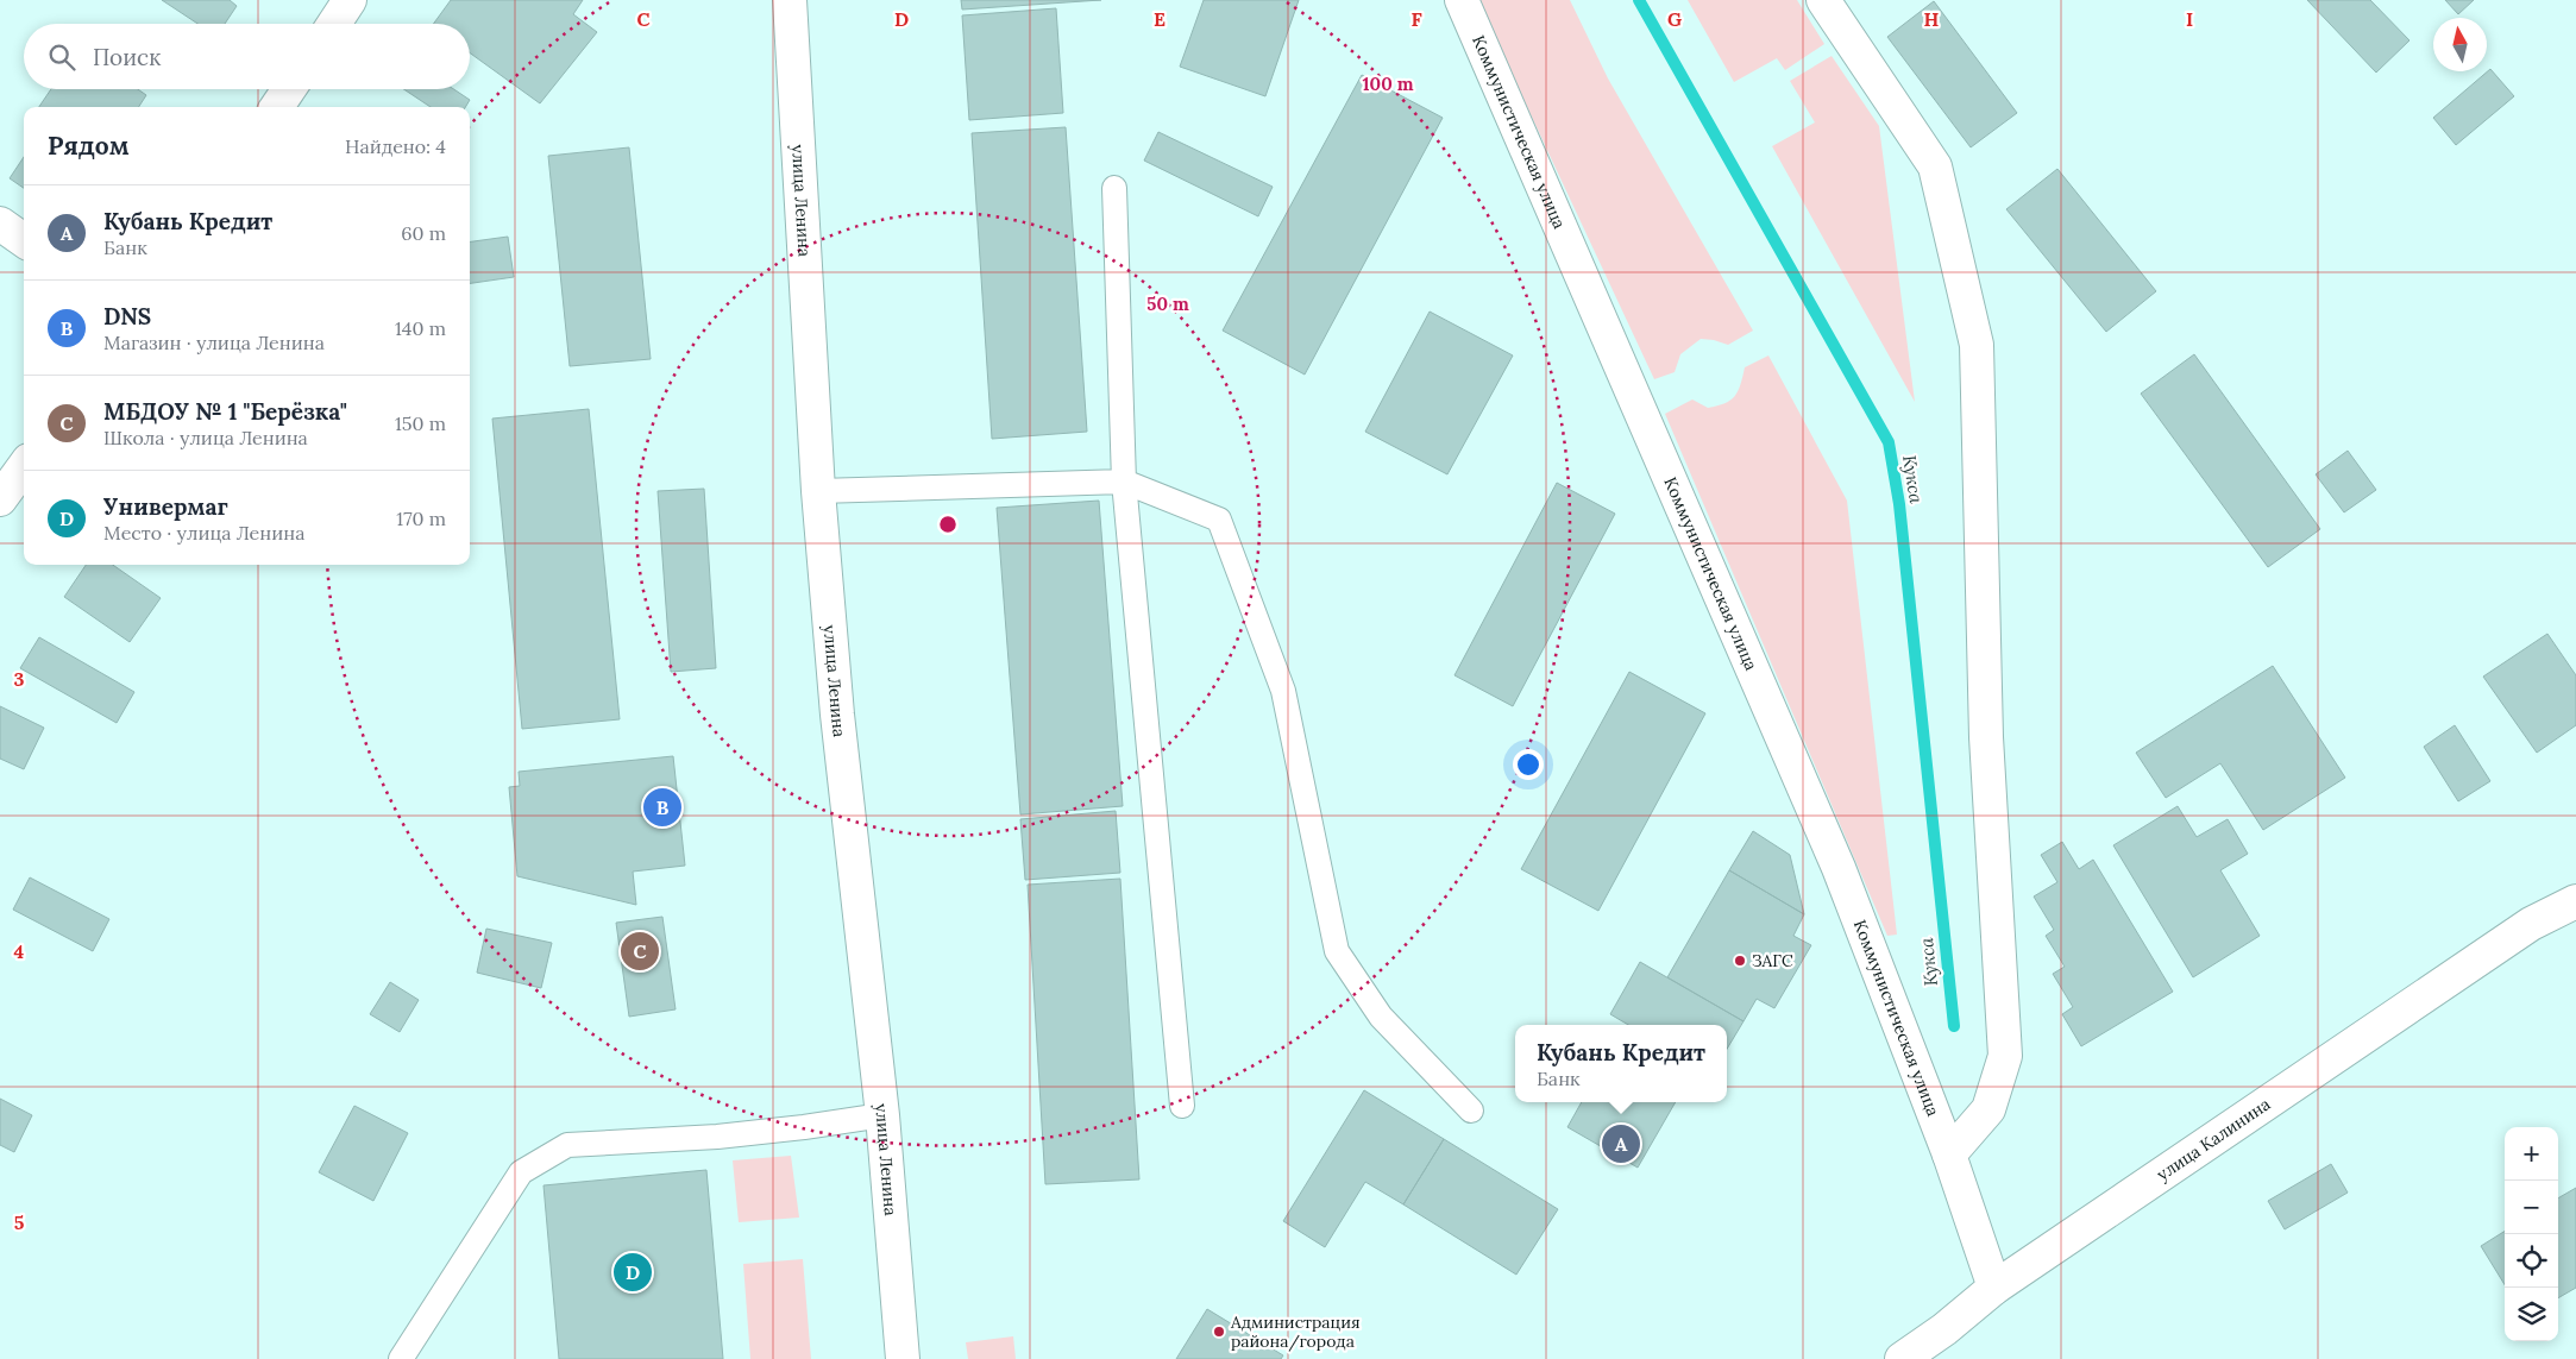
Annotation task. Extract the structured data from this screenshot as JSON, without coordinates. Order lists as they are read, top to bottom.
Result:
{
  "streets": {
    "street": ["Коммунистическая улица", "улица Ленина", "улица Калинина"]
  },
  "crossings": [
    ["Коммунистическая улица", "улица Калинина"]
  ],
  "water": ["Кукса"],
  "places": ["ЗАГС", "Администрация района/города"],
  "north": "top",
  "page": {
    "search": "Поиск",
    "heading": ["Рядом", "Найдено: 4"],
    "list": [
      {
        "mark": "A",
        "name": "Кубань Кредит",
        "note": "Банк",
        "value": "60 m"
      },
      {
        "mark": "B",
        "name": "DNS",
        "note": "Магазин · улица Ленина",
        "value": "140 m"
      },
      {
        "mark": "C",
        "name": "МБДОУ № 1 \"Берёзка\"",
        "note": "Школа · улица Ленина",
        "value": "150 m"
      },
      {
        "mark": "D",
        "name": "Универмаг",
        "note": "Место · улица Ленина",
        "value": "170 m"
      }
    ],
    "pins": [
      "B",
      "C",
      "A",
      "D"
    ],
    "popup": ["Кубань Кредит", "Банк"],
    "map_buttons": ["+", "−"]
  },
  "grid": {
    "columns": [
      "C",
      "D",
      "E",
      "F",
      "G",
      "H",
      "I"
    ],
    "rows": ["3", "4", "5"]
  },
  "rings": ["100 m", "50 m"]
}
